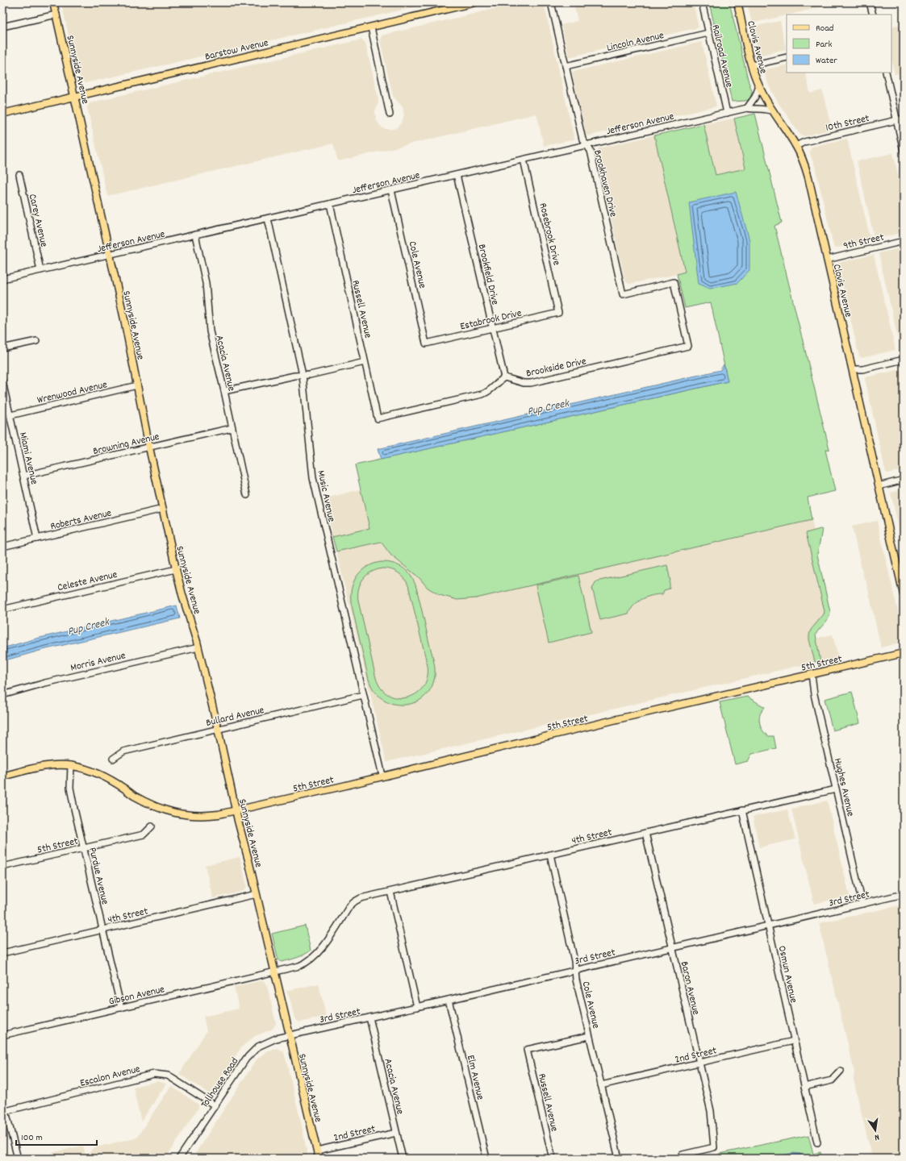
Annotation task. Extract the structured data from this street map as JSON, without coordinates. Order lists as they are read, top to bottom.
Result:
{
  "streets": {
    "main road": [
      "Clovis Avenue",
      "Barstow Avenue",
      "Sunnyside Avenue",
      "5th Street"
    ],
    "street": [
      "Lincoln Avenue",
      "Railroad Avenue",
      "10th Street",
      "Jefferson Avenue",
      "Brookhaven Drive",
      "Carey Avenue",
      "Rosebrook Drive",
      "9th Street",
      "Cole Avenue",
      "Brookfield Drive",
      "Russell Avenue",
      "Estabrook Drive",
      "Acacia Avenue",
      "Brookside Drive",
      "Wrenwood Avenue",
      "Browning Avenue",
      "Miami Avenue",
      "Music Avenue",
      "Roberts Avenue",
      "Celeste Avenue",
      "Morris Avenue",
      "Bullard Avenue",
      "Hughes Avenue",
      "4th Street",
      "Purdue Avenue",
      "3rd Street",
      "Osmun Avenue",
      "Baron Avenue",
      "Gibson Avenue",
      "2nd Street",
      "Escalon Avenue",
      "Elm Avenue",
      "Tollhouse Road"
    ]
  },
  "crossings": [
    ["Lincoln Avenue", "Railroad Avenue"],
    ["Lincoln Avenue", "Brookhaven Drive"],
    ["Clovis Avenue", "10th Street"],
    ["Clovis Avenue", "Jefferson Avenue"],
    ["Clovis Avenue", "9th Street"],
    ["Barstow Avenue", "Sunnyside Avenue"],
    ["Railroad Avenue", "Jefferson Avenue"],
    ["Sunnyside Avenue", "Jefferson Avenue"],
    ["Sunnyside Avenue", "Wrenwood Avenue"],
    ["Sunnyside Avenue", "Browning Avenue"],
    ["Sunnyside Avenue", "Roberts Avenue"],
    ["Sunnyside Avenue", "Celeste Avenue"],
    ["Sunnyside Avenue", "Morris Avenue"],
    ["Sunnyside Avenue", "5th Street"],
    ["Sunnyside Avenue", "Bullard Avenue"],
    ["Sunnyside Avenue", "4th Street"],
    ["Sunnyside Avenue", "3rd Street"],
    ["Sunnyside Avenue", "Gibson Avenue"],
    ["Sunnyside Avenue", "2nd Street"],
    ["Sunnyside Avenue", "Tollhouse Road"],
    ["Jefferson Avenue", "Brookhaven Drive"],
    ["Jefferson Avenue", "Carey Avenue"],
    ["Jefferson Avenue", "Rosebrook Drive"],
    ["Jefferson Avenue", "Cole Avenue"],
    ["Jefferson Avenue", "Brookfield Drive"],
    ["Jefferson Avenue", "Russell Avenue"],
    ["Jefferson Avenue", "Acacia Avenue"],
    ["Jefferson Avenue", "Music Avenue"],
    ["Brookhaven Drive", "Brookside Drive"],
    ["Rosebrook Drive", "Estabrook Drive"],
    ["Cole Avenue", "Russell Avenue"],
    ["Cole Avenue", "Estabrook Drive"],
    ["Cole Avenue", "4th Street"],
    ["Cole Avenue", "3rd Street"],
    ["Cole Avenue", "2nd Street"],
    ["Brookfield Drive", "Russell Avenue"],
    ["Brookfield Drive", "Estabrook Drive"],
    ["Brookfield Drive", "Brookside Drive"],
    ["Russell Avenue", "Brookside Drive"],
    ["Acacia Avenue", "Browning Avenue"],
    ["Acacia Avenue", "3rd Street"],
    ["Acacia Avenue", "2nd Street"],
    ["Wrenwood Avenue", "Miami Avenue"],
    ["Browning Avenue", "Miami Avenue"],
    ["Miami Avenue", "Roberts Avenue"],
    ["Music Avenue", "5th Street"],
    ["Music Avenue", "Bullard Avenue"],
    ["5th Street", "Hughes Avenue"],
    ["5th Street", "Purdue Avenue"],
    ["Hughes Avenue", "4th Street"],
    ["Hughes Avenue", "3rd Street"],
    ["4th Street", "Purdue Avenue"],
    ["4th Street", "Osmun Avenue"],
    ["4th Street", "Baron Avenue"],
    ["4th Street", "Gibson Avenue"],
    ["Purdue Avenue", "Gibson Avenue"],
    ["3rd Street", "Osmun Avenue"],
    ["3rd Street", "Baron Avenue"],
    ["3rd Street", "Elm Avenue"],
    ["3rd Street", "Tollhouse Road"],
    ["Osmun Avenue", "2nd Street"],
    ["Baron Avenue", "2nd Street"],
    ["Escalon Avenue", "Tollhouse Road"]
  ],
  "water": ["Pup Creek"],
  "legend": ["Road", "Park", "Water"],
  "scale_bar": "100 m",
  "north": "bottom"
}
